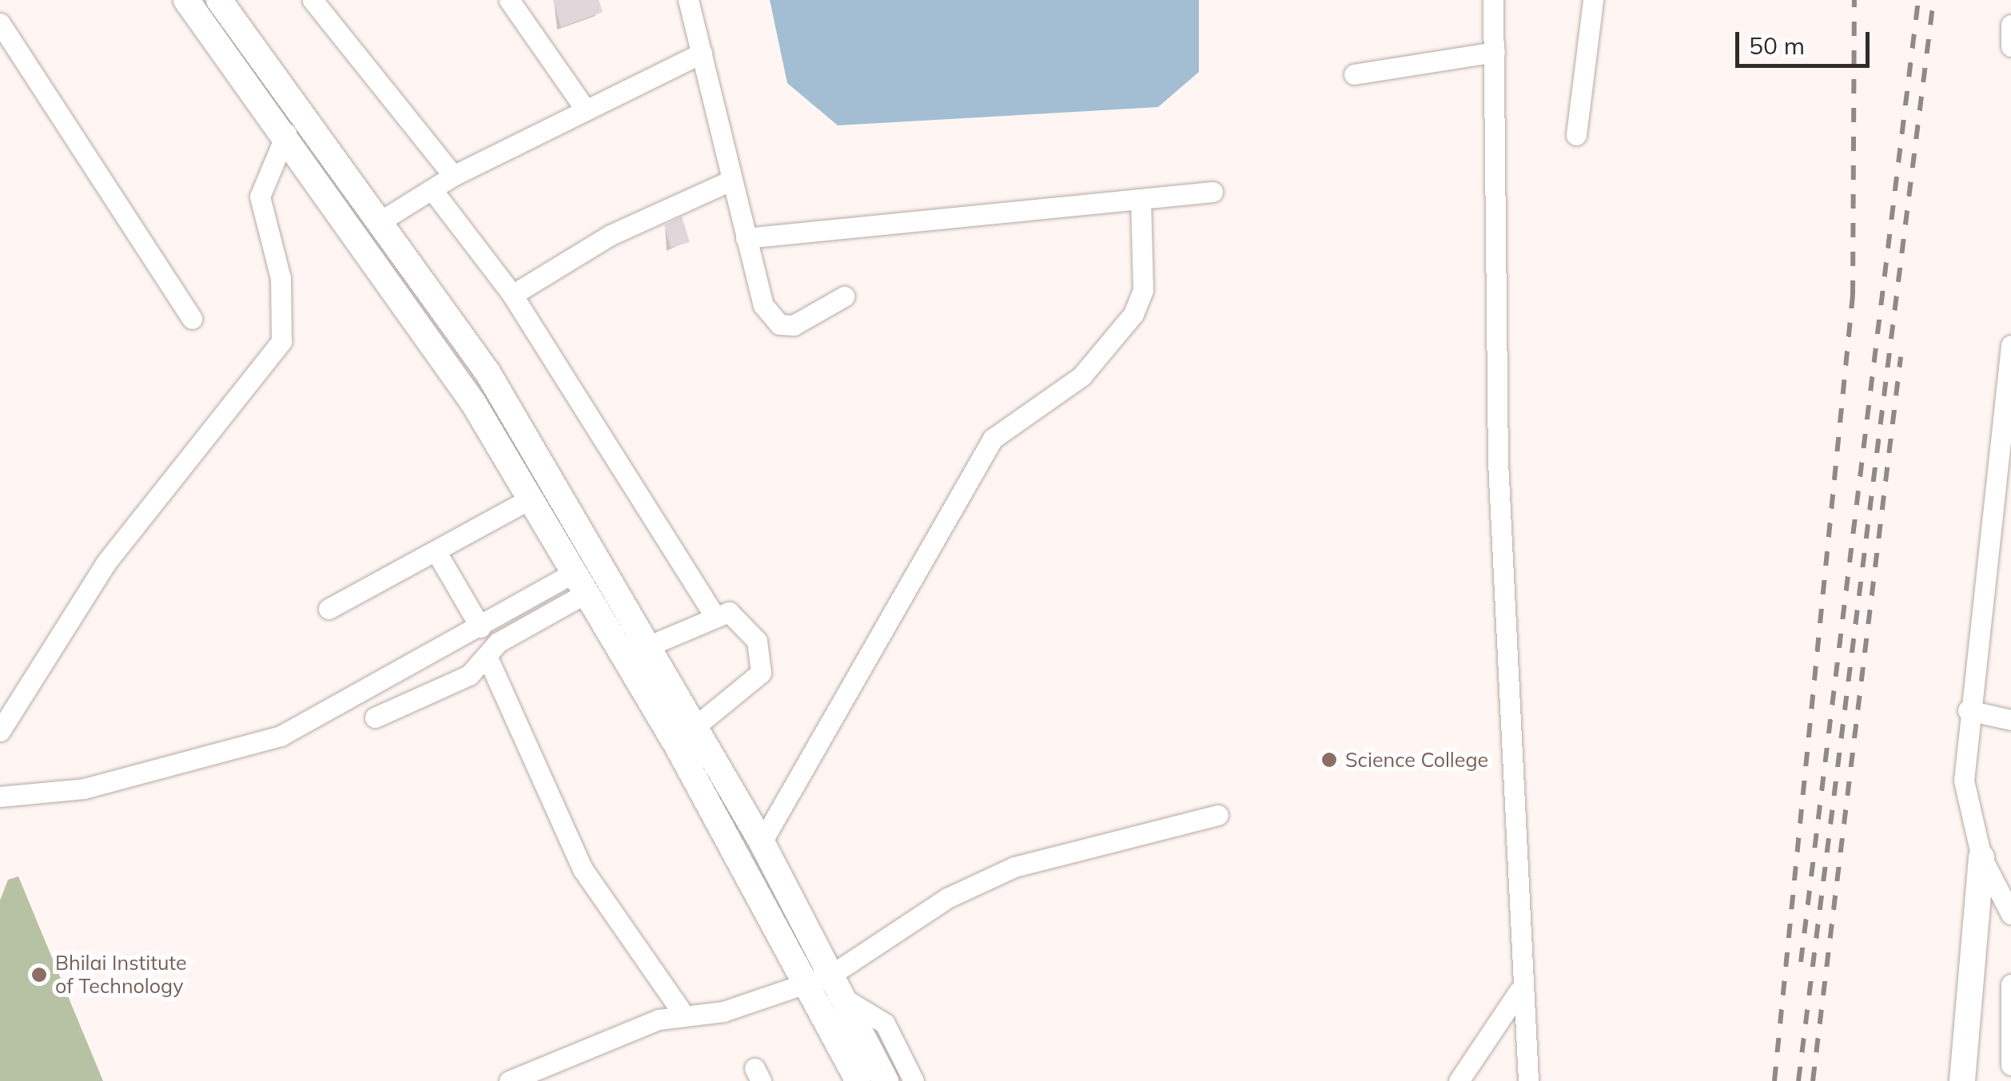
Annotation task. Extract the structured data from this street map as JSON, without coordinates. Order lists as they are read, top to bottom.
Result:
{
  "places": ["Science College", "Bhilai Institute of Technology"],
  "scale_bar": "50 m"
}
